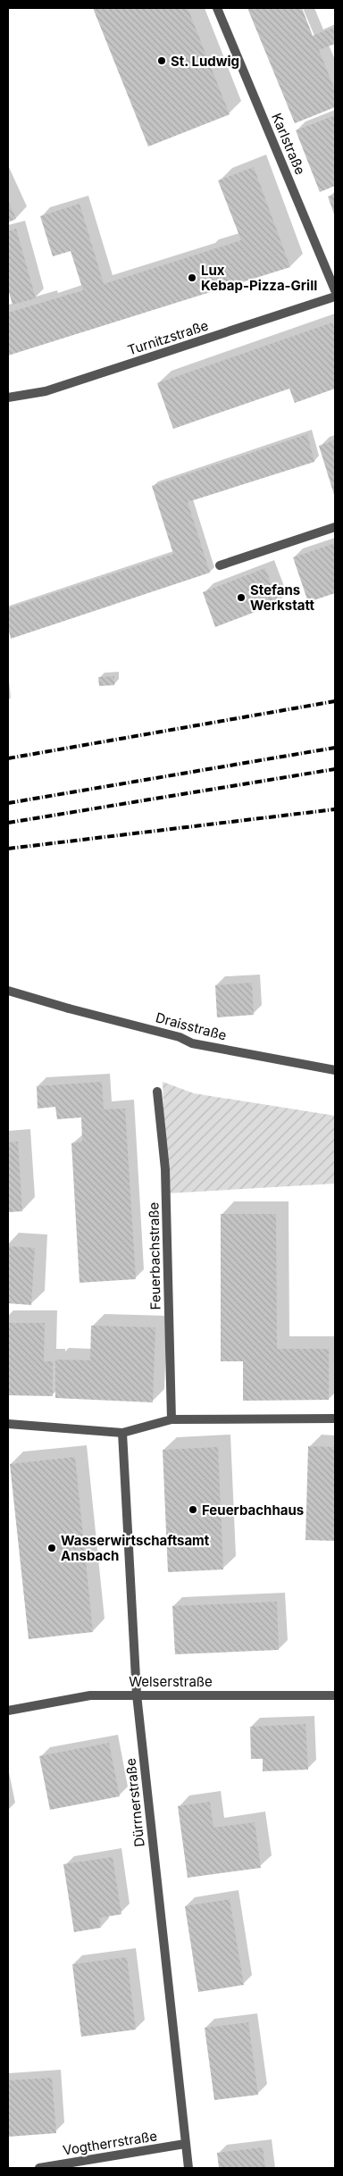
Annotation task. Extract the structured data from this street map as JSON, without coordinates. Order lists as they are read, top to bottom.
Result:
{
  "streets": {
    "street": [
      "Karlstraße",
      "Turnitzstraße",
      "Draisstraße",
      "Feuerbachstraße",
      "Welserstraße",
      "Dürrnerstraße",
      "Vogtherrstraße"
    ]
  },
  "crossings": [
    ["Welserstraße", "Dürrnerstraße"],
    ["Dürrnerstraße", "Vogtherrstraße"]
  ],
  "places": [
    "St. Ludwig",
    "Lux Kebap-Pizza-Grill",
    "Stefans Werkstatt",
    "Feuerbachhaus",
    "Wasserwirtschaftsamt Ansbach"
  ]
}
